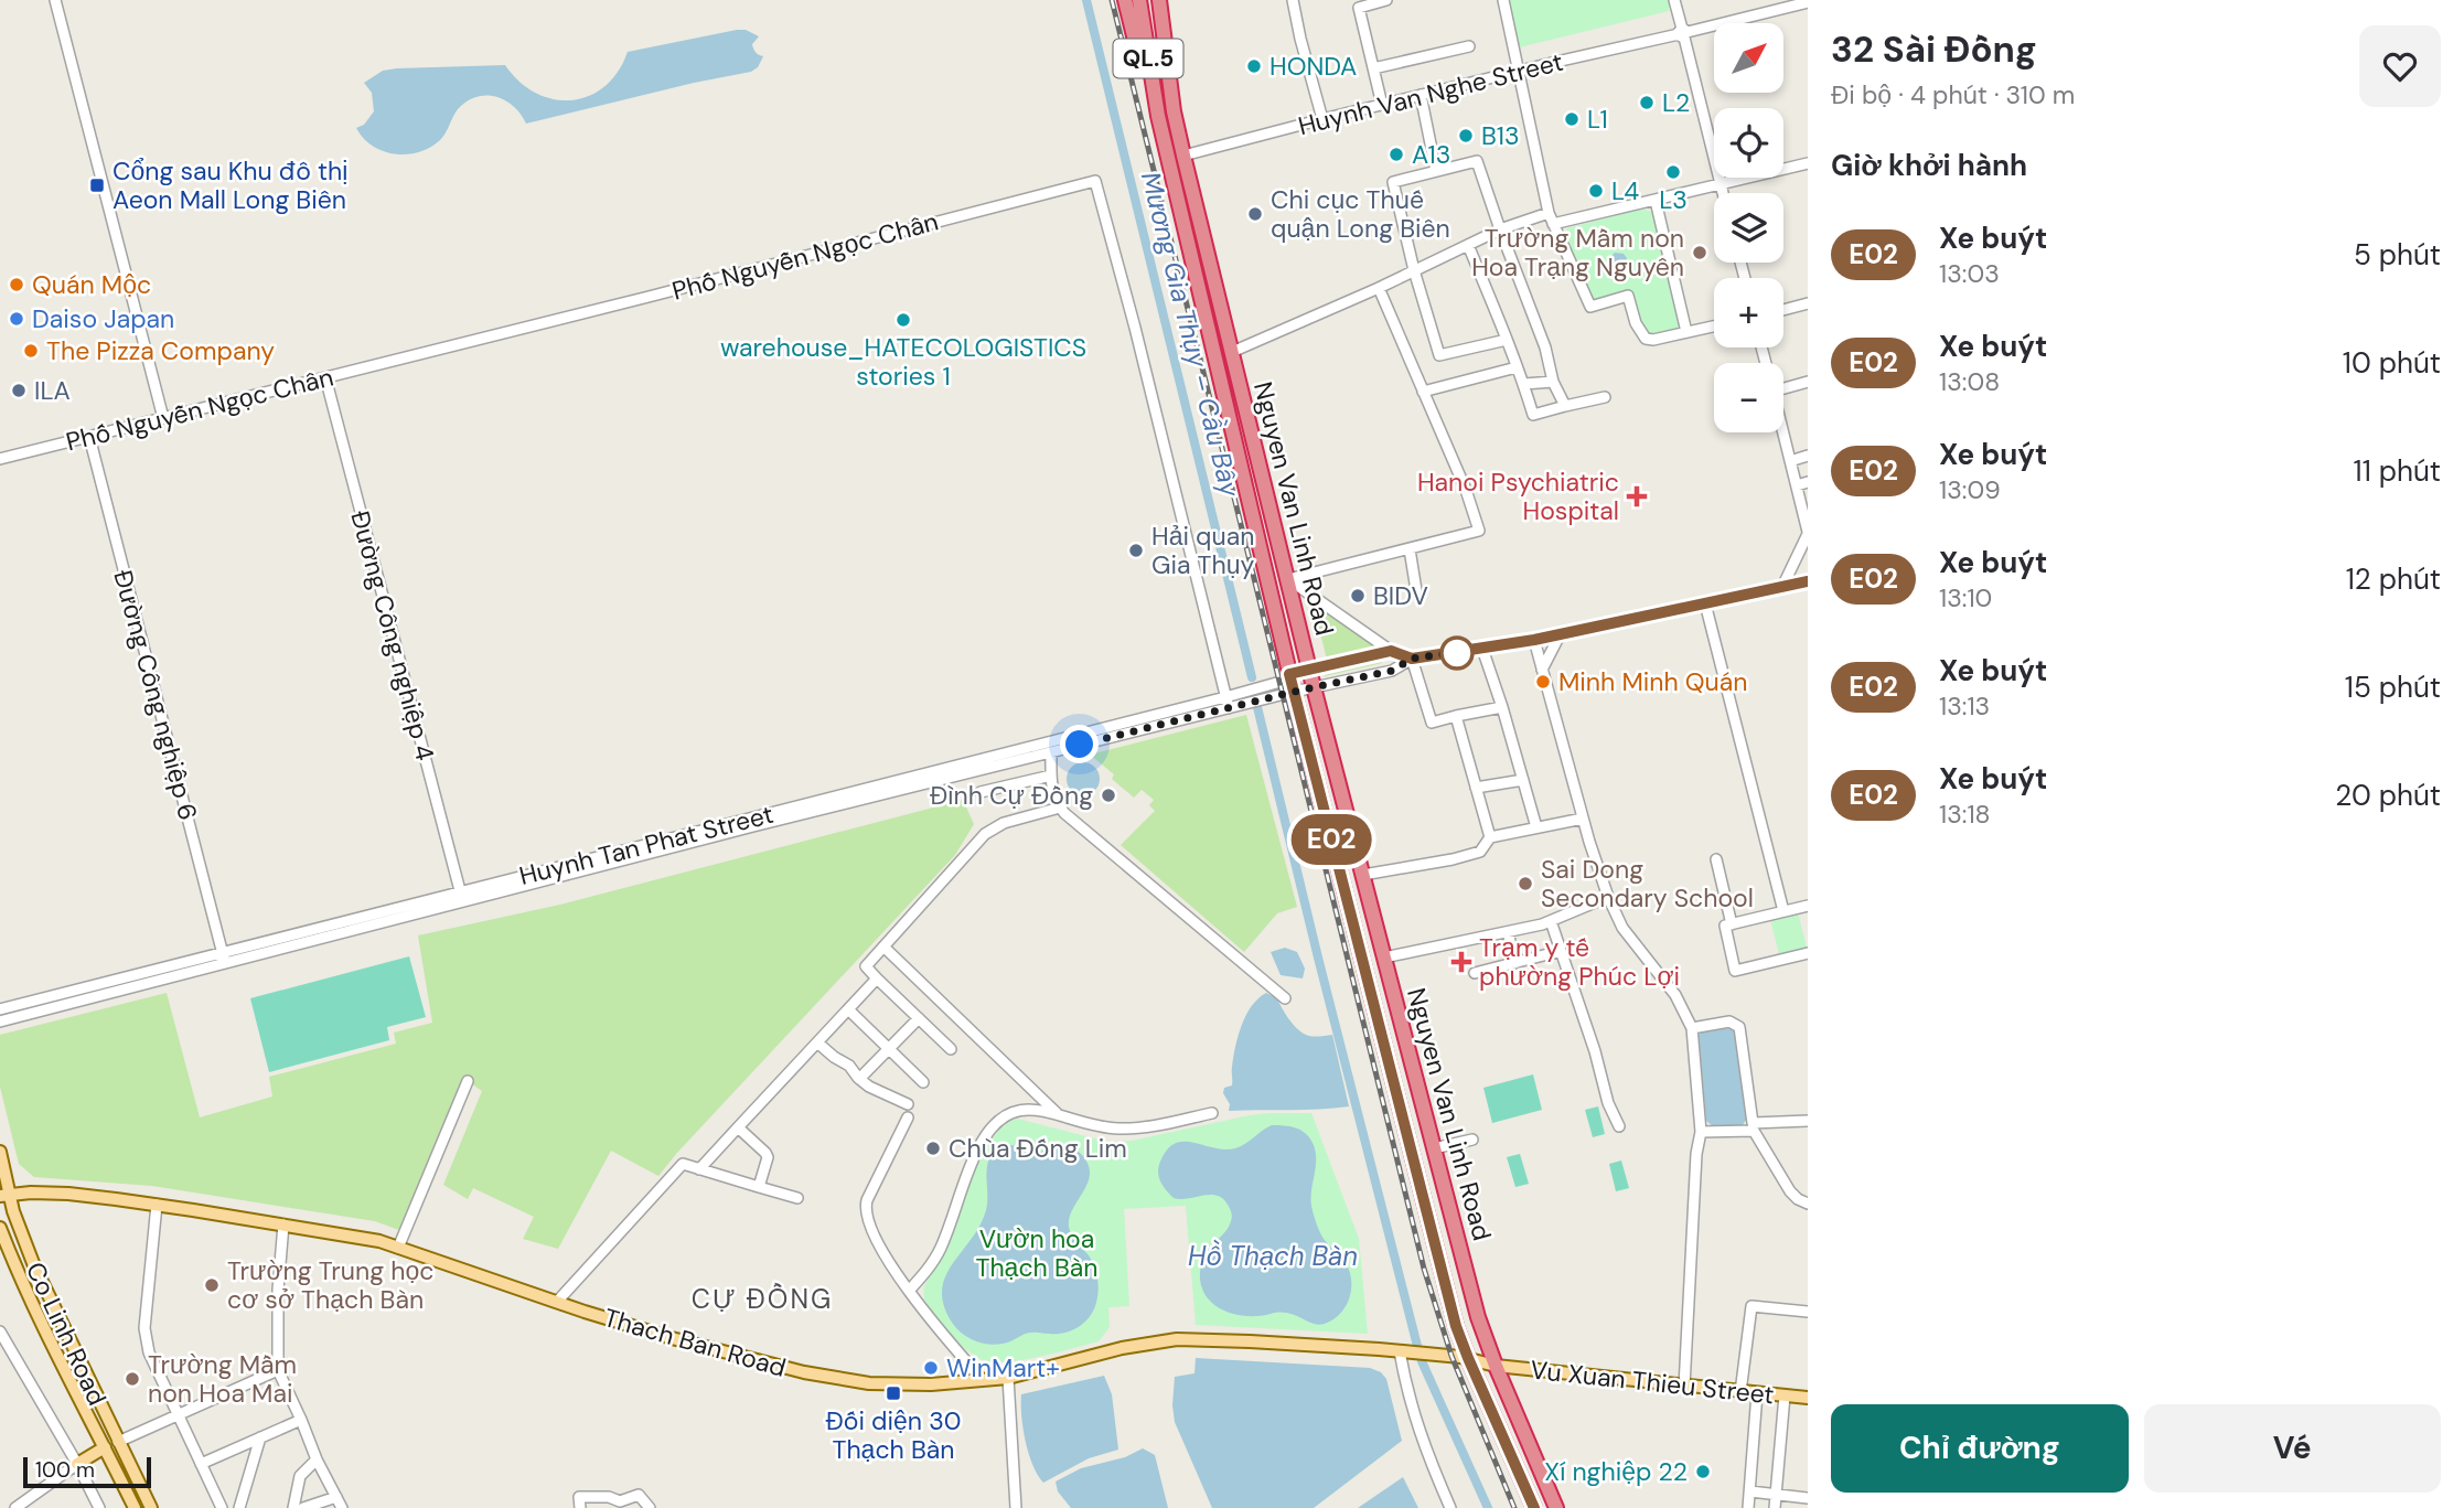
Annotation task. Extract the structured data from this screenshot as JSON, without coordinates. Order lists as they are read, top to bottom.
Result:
{
  "streets": {
    "highway": ["QL.5", "Nguyen Van Linh Road"],
    "main road": ["Co Linh Road", "Thach Ban Road", "Vu Xuan Thieu Street"],
    "street": [
      "Huynh Van Nghe Street",
      "Phố Nguyễn Ngọc Chân",
      "Đường Công nghiệp 4",
      "Đường Công nghiệp 6",
      "Huynh Tan Phat Street"
    ]
  },
  "crossings": [
    ["Huynh Van Nghe Street", "Nguyen Van Linh Road"],
    ["Phố Nguyễn Ngọc Chân", "Đường Công nghiệp 4"],
    ["Phố Nguyễn Ngọc Chân", "Đường Công nghiệp 6"],
    ["Phố Nguyễn Ngọc Chân", "Huynh Tan Phat Street"],
    ["Nguyen Van Linh Road", "Huynh Tan Phat Street"],
    ["Nguyen Van Linh Road", "Thach Ban Road"],
    ["Nguyen Van Linh Road", "Vu Xuan Thieu Street"],
    ["Đường Công nghiệp 4", "Huynh Tan Phat Street"],
    ["Đường Công nghiệp 6", "Huynh Tan Phat Street"],
    ["Co Linh Road", "Thach Ban Road"],
    ["Thach Ban Road", "Vu Xuan Thieu Street"]
  ],
  "districts": ["CỰ ĐỒNG"],
  "water": ["Mương Gia Thụy – Cầu Bây", "Hồ Thạch Bàn"],
  "parks": ["Vườn hoa Thạch Bàn"],
  "places": {
    "other": [
      "HONDA",
      "L2",
      "L1",
      "B13",
      "A13",
      "L3",
      "L4",
      "Chi cục Thuế quận Long Biên",
      "Trường Mầm non Hoa Trạng Nguyên",
      "Quán Mộc",
      "Daiso Japan",
      "warehouse_HATECOLOGISTICS stories 1",
      "The Pizza Company",
      "ILA",
      "Hải quan Gia Thụy",
      "BIDV",
      "Minh Minh Quán",
      "Đình Cự Đồng",
      "Sai Dong Secondary School",
      "Chùa Đống Lim",
      "Trường Trung học cơ sở Thạch Bàn",
      "WinMart+",
      "Trường Mầm non Hoa Mai",
      "Xí nghiệp 22"
    ],
    "transit": ["Cổng sau Khu đô thị Aeon Mall Long Biên", "Đối diện 30 Thạch Bàn"],
    "health": ["Hanoi Psychiatric Hospital", "Trạm y tế phường Phúc Lợi"]
  },
  "lines": ["bus line E02"],
  "scale_bar": "100 m",
  "north": "top right",
  "page": {
    "on_map": "E02",
    "heading": [
      ["32 Sài Đồng", "Đi bộ · 4 phút · 310 m"],
      "Giờ khởi hành"
    ],
    "map_buttons": ["+", "−"],
    "list": [
      {
        "mark": "E02",
        "name": "Xe buýt",
        "note": "13:03",
        "value": "5 phút"
      },
      {
        "mark": "E02",
        "name": "Xe buýt",
        "note": "13:08",
        "value": "10 phút"
      },
      {
        "mark": "E02",
        "name": "Xe buýt",
        "note": "13:09",
        "value": "11 phút"
      },
      {
        "mark": "E02",
        "name": "Xe buýt",
        "note": "13:10",
        "value": "12 phút"
      },
      {
        "mark": "E02",
        "name": "Xe buýt",
        "note": "13:13",
        "value": "15 phút"
      },
      {
        "mark": "E02",
        "name": "Xe buýt",
        "note": "13:18",
        "value": "20 phút"
      }
    ],
    "buttons": ["Chỉ đường", "Vé"],
    "scale": "100 m"
  }
}
